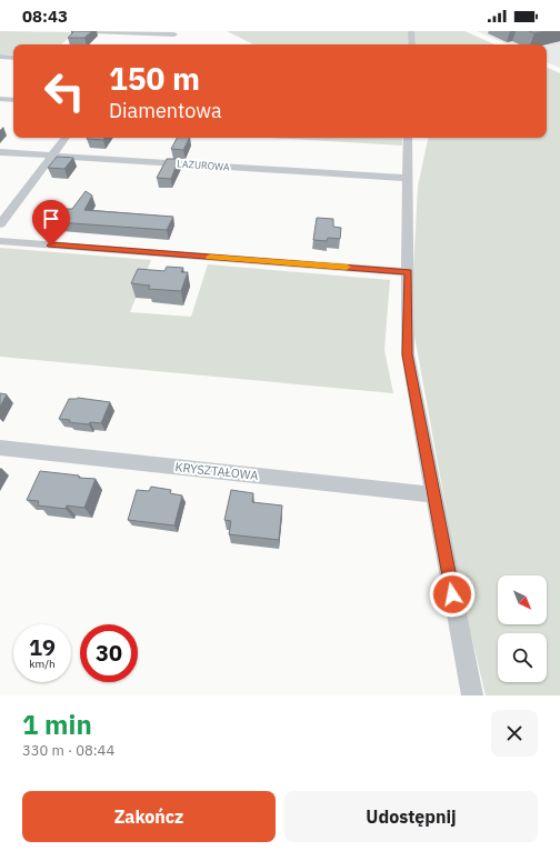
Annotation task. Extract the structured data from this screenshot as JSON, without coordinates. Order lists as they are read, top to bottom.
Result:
{
  "streets": {
    "street": ["LAZUROWA", "KRYSZTAŁOWA"]
  },
  "north": "bottom right",
  "page": {
    "status": "08:43",
    "turn": ["150 m", "Diamentowa"],
    "speed": "19 km/h",
    "limit": "30",
    "heading": ["1 min", "330 m · 08:44"],
    "buttons": ["Zakończ", "Udostępnij"]
  }
}
